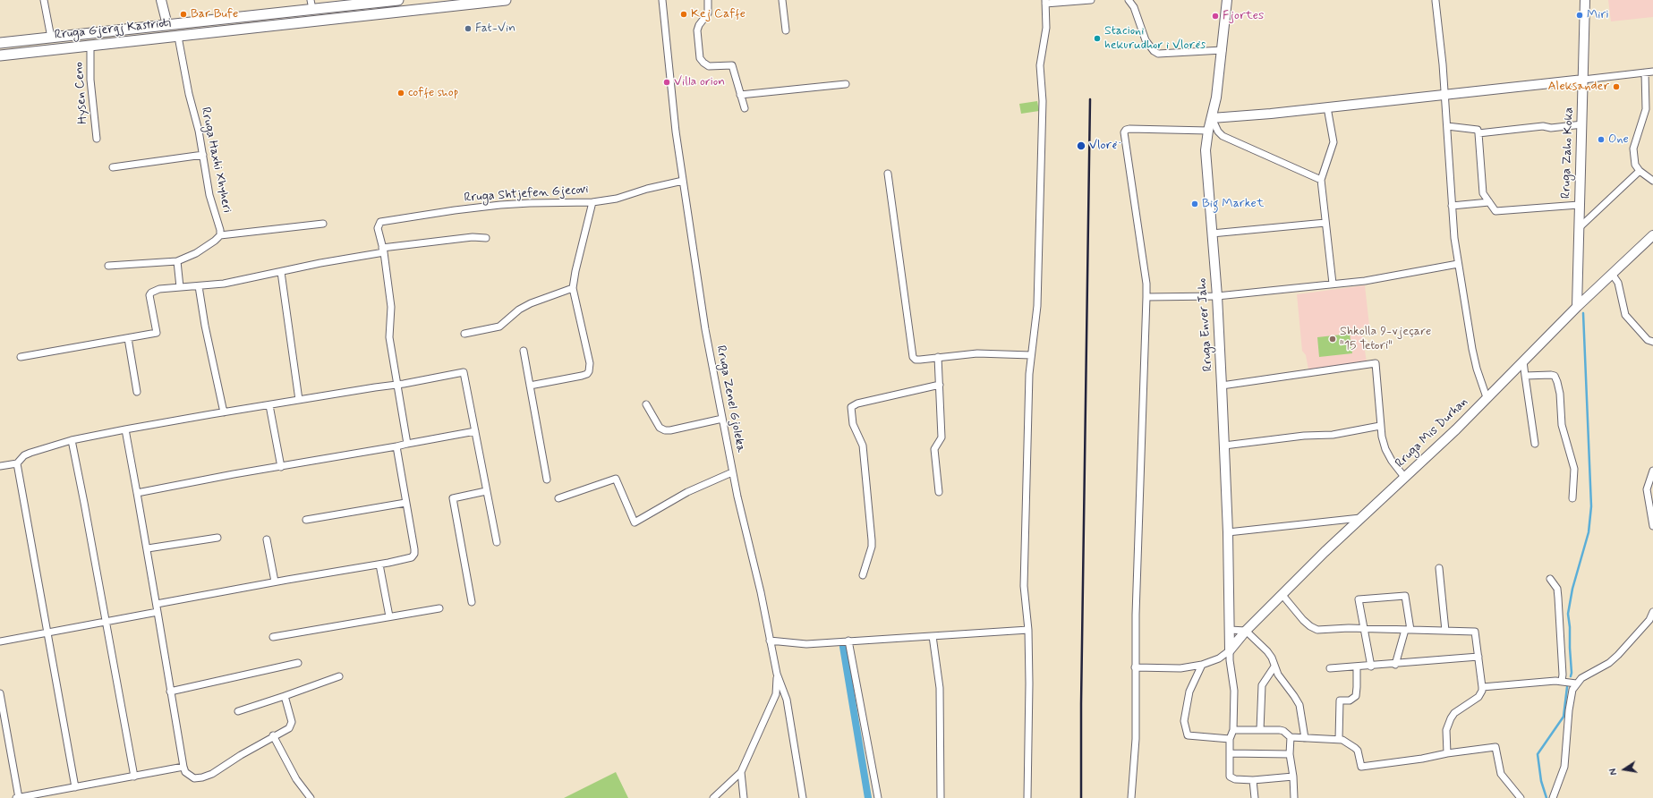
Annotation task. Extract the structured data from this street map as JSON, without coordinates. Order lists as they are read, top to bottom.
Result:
{
  "streets": {
    "main road": ["Rruga Gjergj Kastrioti"],
    "street": [
      "Hysen Ceno",
      "Rruga Zaho Koka",
      "Rruga Haxhi Xhyheri",
      "Rruga Shtjefen Gjecovi",
      "Rruga Enver Jaho",
      "Rruga Zenel Gjoleka",
      "Rruga Mis Durhan"
    ]
  },
  "crossings": [
    ["Rruga Gjergj Kastrioti", "Hysen Ceno"],
    ["Rruga Gjergj Kastrioti", "Rruga Haxhi Xhyheri"],
    ["Rruga Zaho Koka", "Rruga Mis Durhan"],
    ["Rruga Shtjefen Gjecovi", "Rruga Zenel Gjoleka"],
    ["Rruga Enver Jaho", "Rruga Mis Durhan"]
  ],
  "places": [
    "Bar Bufe",
    "Kej Caffe",
    "Miri",
    "Fjortes",
    "Fat-Vin",
    "Stacioni hekurudhor i Vlorës",
    "Villa orion",
    "Aleksander",
    "coffe shop",
    "One",
    "Vlorë",
    "Big Market",
    "Shkolla 9-vjeçare \"15 Tetori\""
  ],
  "north": "left"
}
